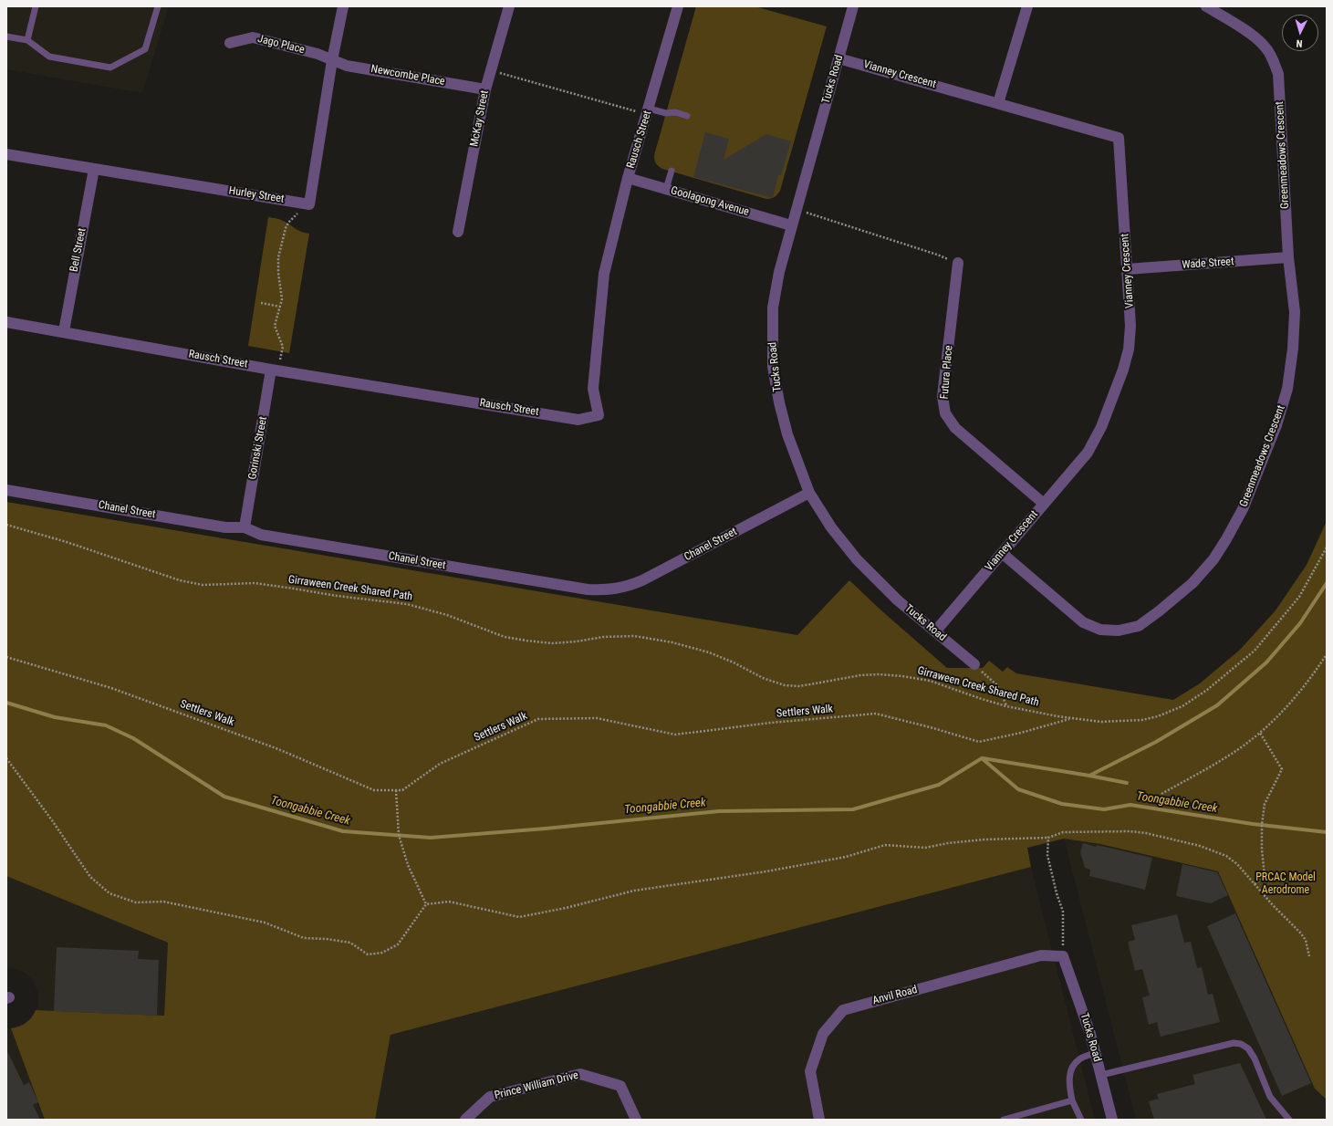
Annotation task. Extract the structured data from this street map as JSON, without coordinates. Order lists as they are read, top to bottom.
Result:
{
  "streets": {
    "street": [
      "Jago Place",
      "Vianney Crescent",
      "Newcombe Place",
      "Tucks Road",
      "McKay Street",
      "Rausch Street",
      "Greenmeadows Crescent",
      "Hurley Street",
      "Goolagong Avenue",
      "Bell Street",
      "Wade Street",
      "Futura Place",
      "Gorinski Street",
      "Chanel Street",
      "Anvil Road",
      "Prince William Drive"
    ],
    "path": ["Girraween Creek Shared Path", "Settlers Walk"]
  },
  "crossings": [
    ["Jago Place", "Newcombe Place"],
    ["Vianney Crescent", "Tucks Road"],
    ["Vianney Crescent", "Greenmeadows Crescent"],
    ["Vianney Crescent", "Wade Street"],
    ["Vianney Crescent", "Futura Place"],
    ["Newcombe Place", "McKay Street"],
    ["Tucks Road", "Goolagong Avenue"],
    ["Tucks Road", "Chanel Street"],
    ["Tucks Road", "Anvil Road"],
    ["Rausch Street", "Goolagong Avenue"],
    ["Rausch Street", "Bell Street"],
    ["Rausch Street", "Gorinski Street"],
    ["Greenmeadows Crescent", "Wade Street"],
    ["Hurley Street", "Bell Street"],
    ["Gorinski Street", "Chanel Street"],
    ["Girraween Creek Shared Path", "Settlers Walk"]
  ],
  "water": ["Toongabbie Creek"],
  "parks": ["PRCAC Model Aerodrome"],
  "north": "bottom"
}
